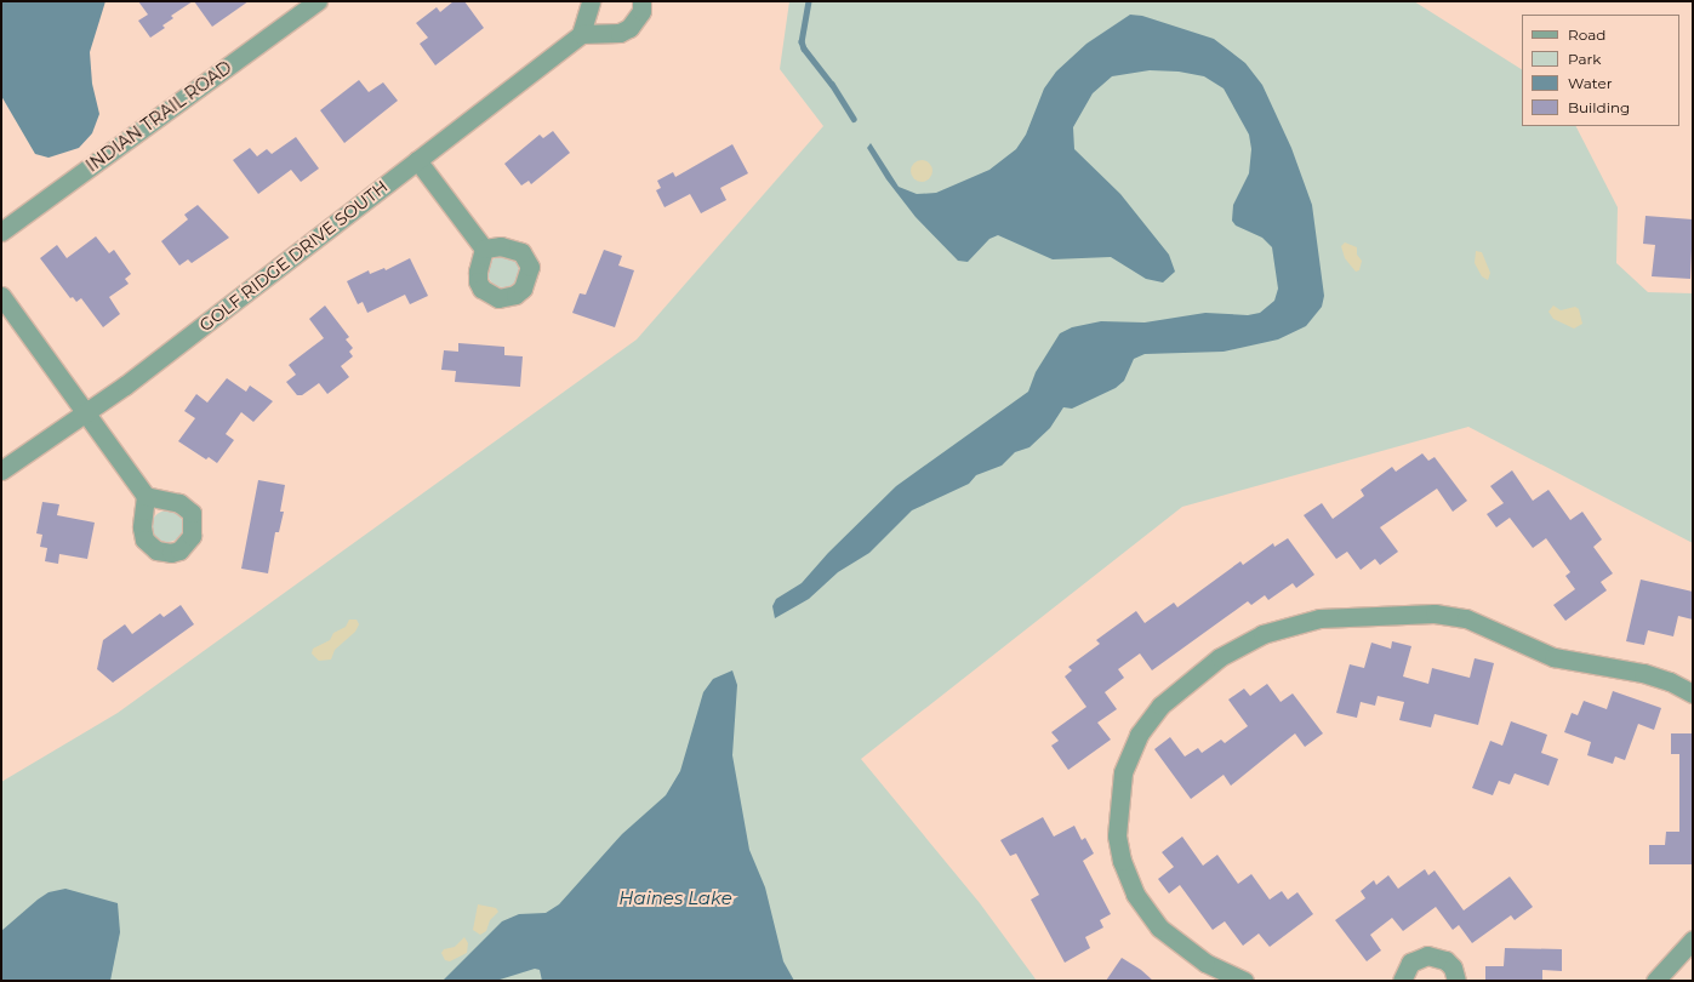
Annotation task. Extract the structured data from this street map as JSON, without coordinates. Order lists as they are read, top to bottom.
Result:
{
  "streets": {
    "street": ["INDIAN TRAIL ROAD", "GOLF RIDGE DRIVE SOUTH"]
  },
  "water": ["Haines Lake"],
  "legend": [
    "Road",
    "Park",
    "Water",
    "Building"
  ]
}
